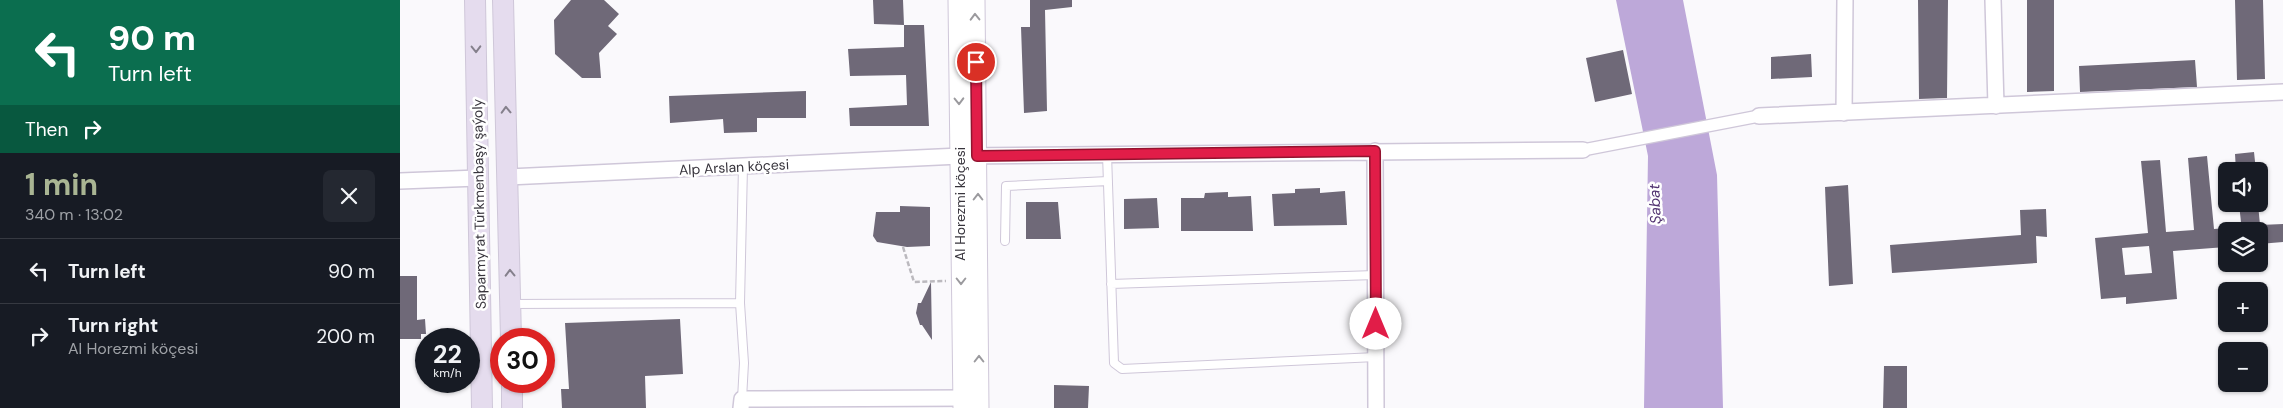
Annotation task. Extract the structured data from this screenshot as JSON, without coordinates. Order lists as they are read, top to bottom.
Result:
{
  "streets": {
    "main road": ["Saparmyrat Türkmenbaşy şaýoly"],
    "street": ["Alp Arslan köçesi", "Al Horezmi köçesi"]
  },
  "crossings": [
    ["Alp Arslan köçesi", "Saparmyrat Türkmenbaşy şaýoly"],
    ["Alp Arslan köçesi", "Al Horezmi köçesi"]
  ],
  "water": ["Şabat"],
  "page": {
    "turn": ["90 m", "Turn left"],
    "then": "Then",
    "heading": ["1 min", "340 m · 13:02"],
    "map_buttons": ["+", "−"],
    "list": [
      {
        "name": "Turn left",
        "value": "90 m"
      },
      {
        "name": "Turn right",
        "note": "Al Horezmi köçesi",
        "value": "200 m"
      }
    ],
    "speed": "22 km/h",
    "limit": "30"
  }
}
